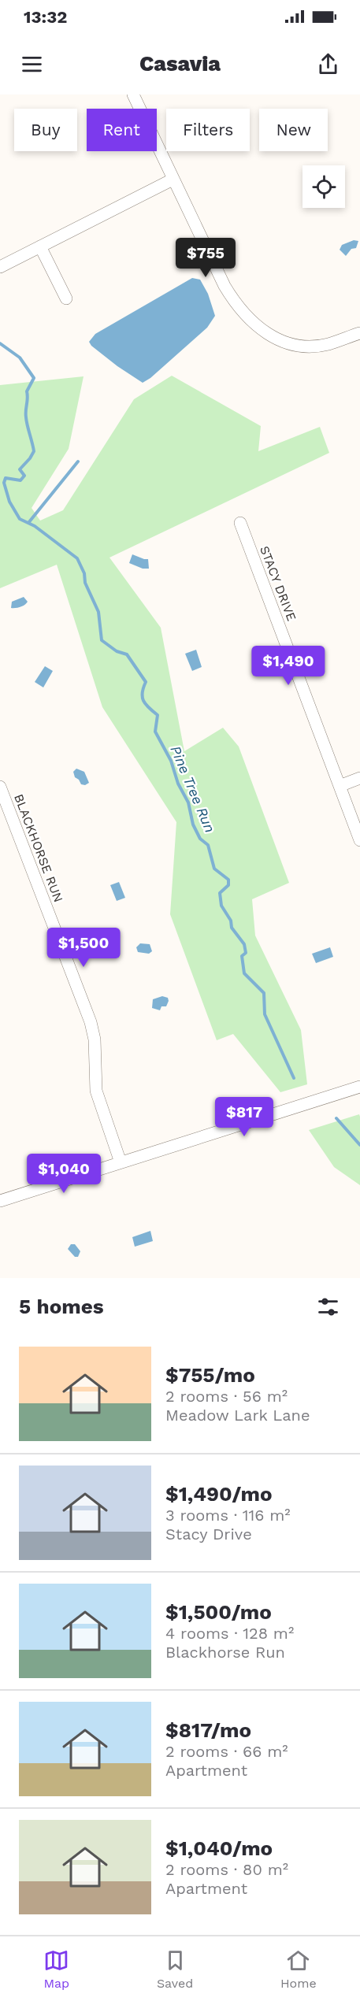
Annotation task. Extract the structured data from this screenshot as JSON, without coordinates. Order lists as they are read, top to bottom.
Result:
{
  "streets": {
    "street": ["STACY DRIVE", "BLACKHORSE RUN"]
  },
  "water": ["Pine Tree Run"],
  "page": {
    "status": "13:32",
    "header": "Casavia",
    "chip": [
      "Buy",
      "Rent",
      "Filters",
      "New"
    ],
    "price": [
      "$755",
      "$1,490",
      "$1,500",
      "$817",
      "$1,040"
    ],
    "heading": "5 homes",
    "list": [
      {
        "name": "$755/mo",
        "note": "2 rooms · 56 m² · Meadow Lark Lane"
      },
      {
        "name": "$1,490/mo",
        "note": "3 rooms · 116 m² · Stacy Drive"
      },
      {
        "name": "$1,500/mo",
        "note": "4 rooms · 128 m² · Blackhorse Run"
      },
      {
        "name": "$817/mo",
        "note": "2 rooms · 66 m² · Apartment"
      },
      {
        "name": "$1,040/mo",
        "note": "2 rooms · 80 m² · Apartment"
      }
    ],
    "tabs": ["Map", "Saved", "Home"]
  }
}
